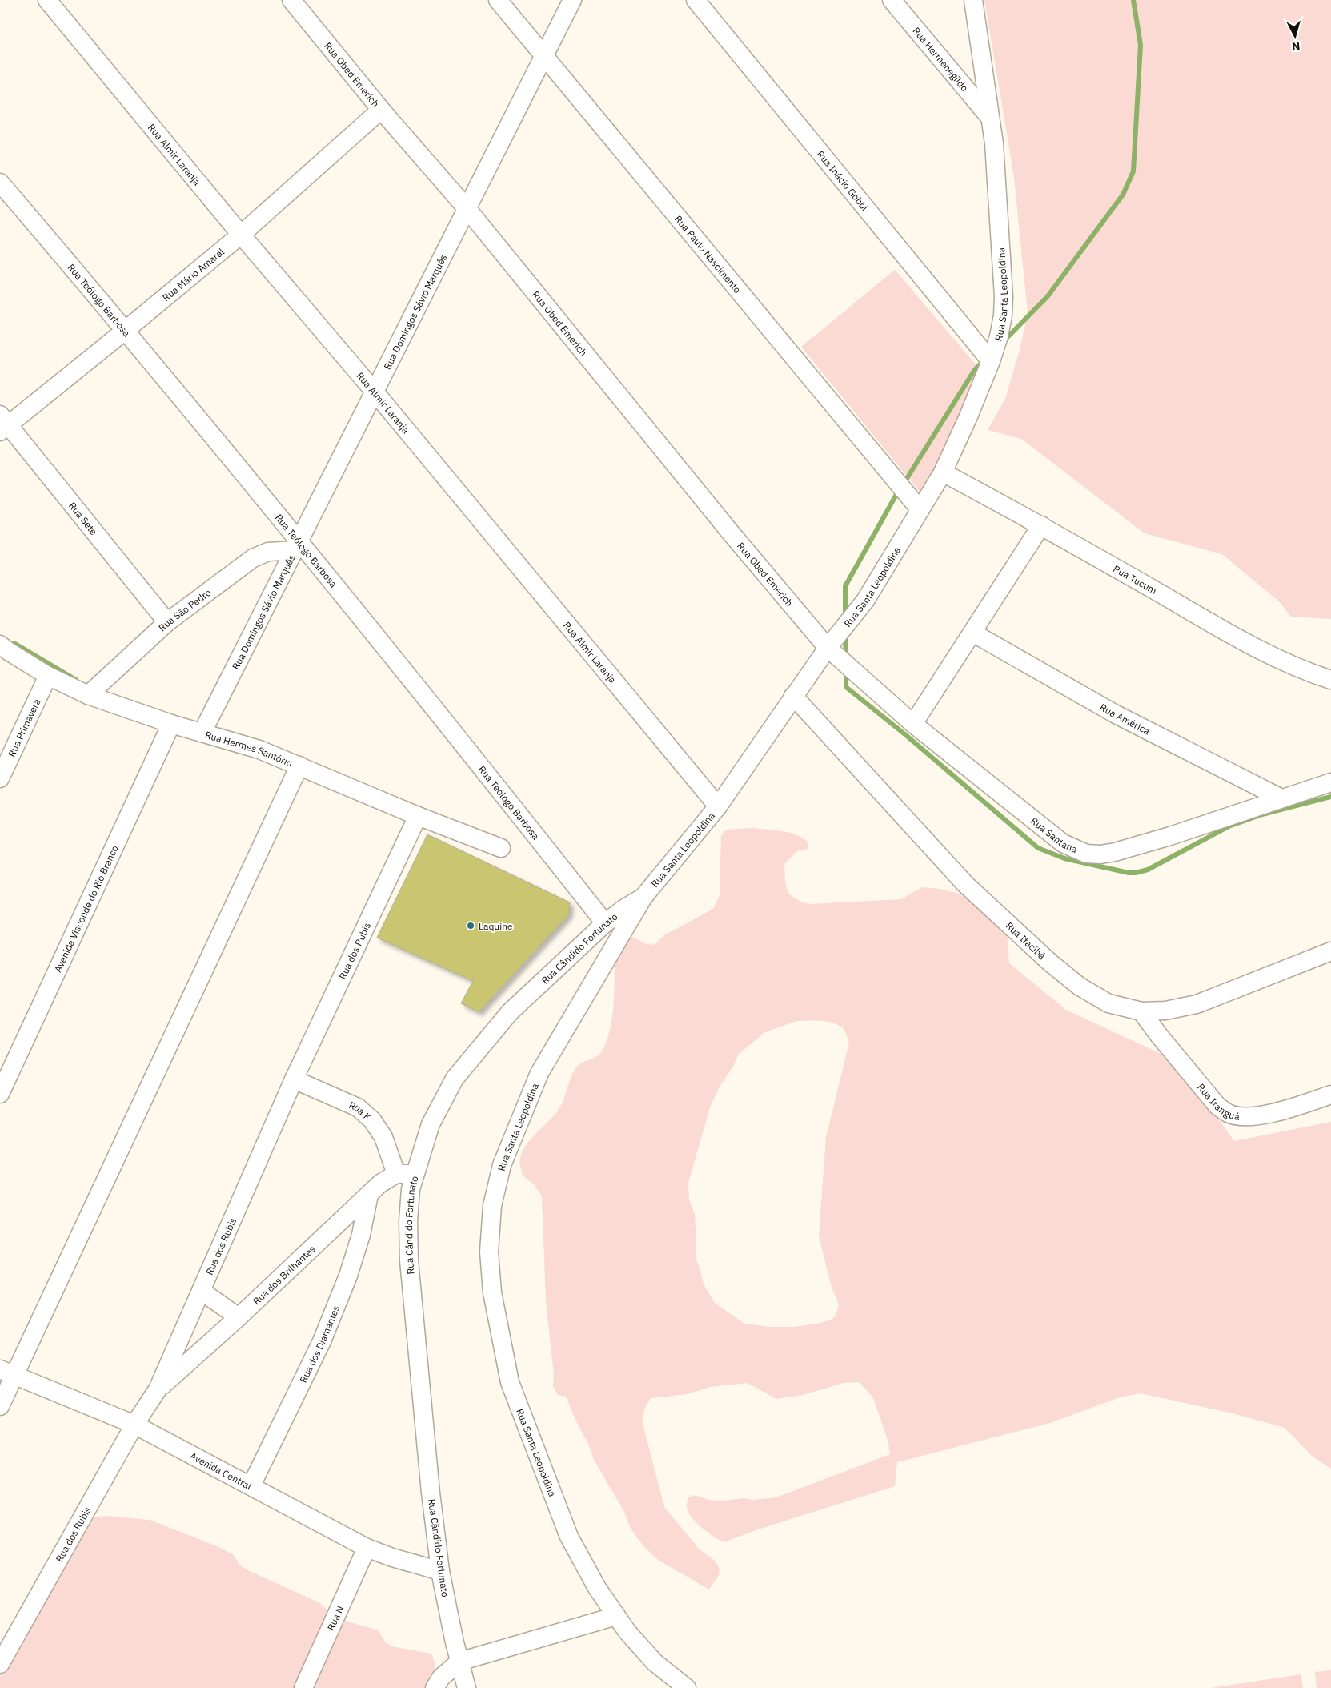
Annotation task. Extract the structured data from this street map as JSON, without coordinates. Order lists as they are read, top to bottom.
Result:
{
  "streets": {
    "street": [
      "Rua Hermenegildo",
      "Rua Obed Emerich",
      "Rua Almir Laranja",
      "Rua Inácio Gobbi",
      "Rua Paulo Nascimento",
      "Rua Mário Amaral",
      "Rua Santa Leopoldina",
      "Rua Teólogo Barbosa",
      "Rua Domingos Sávio Marquês",
      "Rua Sete",
      "Rua Tucum",
      "Rua São Pedro",
      "Rua América",
      "Rua Primavera",
      "Rua Hermes Santório",
      "Rua Santana",
      "Avenida Visconde do Rio Branco",
      "Rua Itacibá",
      "Rua Cândido Fortunato",
      "Rua dos Rubis",
      "Rua Itanguá",
      "Rua K",
      "Rua dos Brilhantes",
      "Rua dos Diamantes",
      "Avenida Central",
      "Rua N"
    ]
  },
  "crossings": [
    ["Rua Hermenegildo", "Rua Santa Leopoldina"],
    ["Rua Obed Emerich", "Rua Mário Amaral"],
    ["Rua Obed Emerich", "Rua Santa Leopoldina"],
    ["Rua Obed Emerich", "Rua Domingos Sávio Marquês"],
    ["Rua Obed Emerich", "Rua Santana"],
    ["Rua Almir Laranja", "Rua Mário Amaral"],
    ["Rua Almir Laranja", "Rua Santa Leopoldina"],
    ["Rua Almir Laranja", "Rua Domingos Sávio Marquês"],
    ["Rua Inácio Gobbi", "Rua Santa Leopoldina"],
    ["Rua Paulo Nascimento", "Rua Santa Leopoldina"],
    ["Rua Paulo Nascimento", "Rua Domingos Sávio Marquês"],
    ["Rua Mário Amaral", "Rua Teólogo Barbosa"],
    ["Rua Mário Amaral", "Rua Sete"],
    ["Rua Santa Leopoldina", "Rua Tucum"],
    ["Rua Santa Leopoldina", "Rua Santana"],
    ["Rua Santa Leopoldina", "Rua Itacibá"],
    ["Rua Santa Leopoldina", "Rua Cândido Fortunato"],
    ["Rua Teólogo Barbosa", "Rua Domingos Sávio Marquês"],
    ["Rua Teólogo Barbosa", "Rua São Pedro"],
    ["Rua Teólogo Barbosa", "Rua Cândido Fortunato"],
    ["Rua Domingos Sávio Marquês", "Rua São Pedro"],
    ["Rua Domingos Sávio Marquês", "Rua Hermes Santório"],
    ["Rua Sete", "Rua São Pedro"],
    ["Rua São Pedro", "Rua Hermes Santório"],
    ["Rua América", "Rua Santana"],
    ["Rua Primavera", "Rua Hermes Santório"],
    ["Rua Hermes Santório", "Avenida Visconde do Rio Branco"],
    ["Rua Hermes Santório", "Rua dos Rubis"],
    ["Rua Itacibá", "Rua Itanguá"],
    ["Rua Cândido Fortunato", "Avenida Central"],
    ["Rua dos Rubis", "Rua K"],
    ["Rua dos Rubis", "Rua dos Brilhantes"],
    ["Rua dos Rubis", "Avenida Central"],
    ["Rua K", "Rua dos Brilhantes"],
    ["Rua dos Brilhantes", "Rua dos Diamantes"],
    ["Rua dos Diamantes", "Avenida Central"],
    ["Avenida Central", "Rua N"]
  ],
  "places": ["Laquine"],
  "north": "bottom"
}
